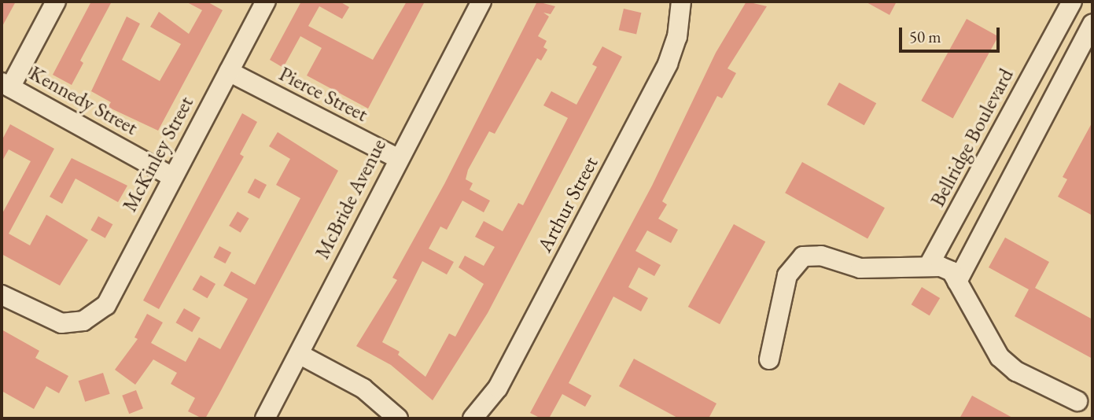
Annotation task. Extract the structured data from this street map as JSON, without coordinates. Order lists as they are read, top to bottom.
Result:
{
  "streets": {
    "street": [
      "Pierce Street",
      "Kennedy Street",
      "Bellridge Boulevard",
      "McKinley Street",
      "McBride Avenue",
      "Arthur Street"
    ]
  },
  "crossings": [
    ["Pierce Street", "McKinley Street"],
    ["Pierce Street", "McBride Avenue"],
    ["Kennedy Street", "McKinley Street"]
  ],
  "scale_bar": "50 m"
}
